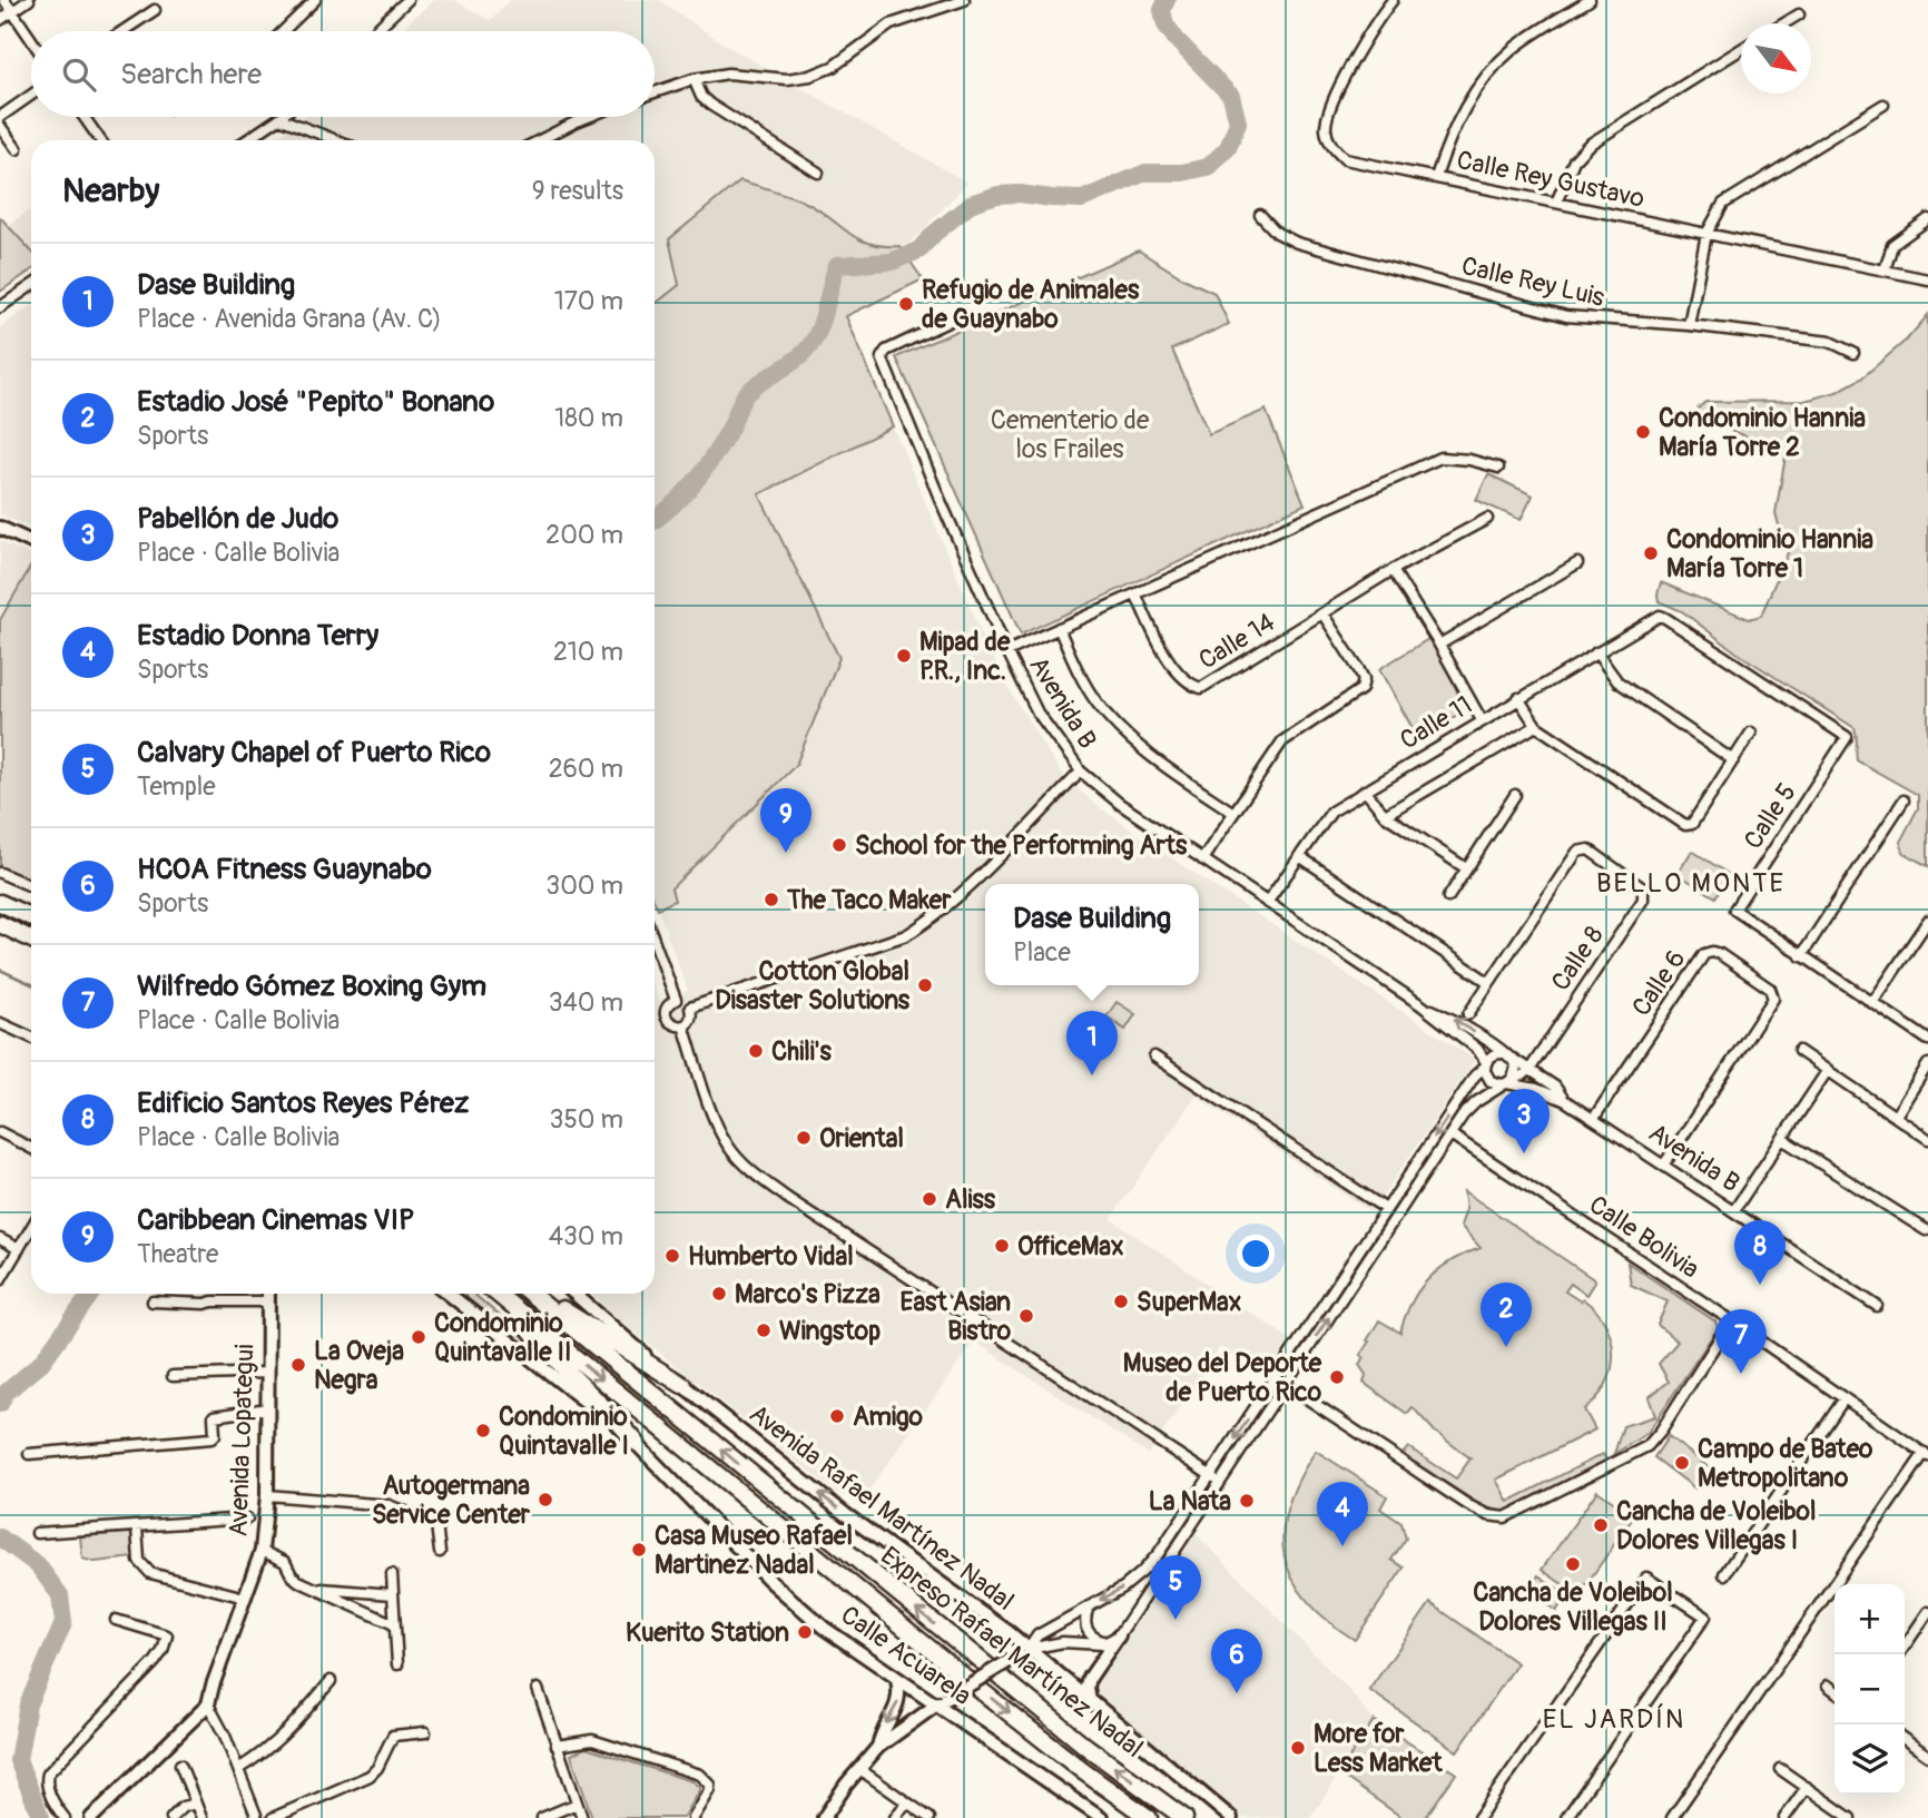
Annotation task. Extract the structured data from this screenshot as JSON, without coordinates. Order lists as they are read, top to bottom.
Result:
{
  "streets": {
    "highway": ["Expreso Rafael Martínez Nadal"],
    "street": [
      "Calle Rey Gustavo",
      "Calle Rey Luis",
      "Calle 14",
      "Avenida B",
      "Calle 11",
      "Calle 5",
      "Calle 8",
      "Calle 6",
      "Calle Bolivia",
      "Avenida Lopategui",
      "Avenida Rafael Martínez Nadal",
      "Calle Acuarela"
    ]
  },
  "crossings": [
    ["Avenida B", "Calle 11"],
    ["Avenida B", "Calle 8"],
    ["Avenida B", "Calle 6"],
    ["Calle 11", "Calle 5"],
    ["Calle 8", "Calle Bolivia"]
  ],
  "one_way": ["Avenida Rafael Martínez Nadal"],
  "districts": ["BELLO MONTE", "EL JARDÍN"],
  "parks": ["Cementerio de los Frailes"],
  "places": [
    "Refugio de Animales de Guaynabo",
    "Condominio Hannia María Torre 2",
    "Condominio Hannia María Torre 1",
    "Mipad de P.R., Inc.",
    "School for the Performing Arts",
    "The Taco Maker",
    "Cotton Global Disaster Solutions",
    "Chili's",
    "Oriental",
    "Aliss",
    "OfficeMax",
    "Humberto Vidal",
    "Marco's Pizza",
    "SuperMax",
    "East Asian Bistro",
    "Wingstop",
    "Condominio Quintavalle II",
    "La Oveja Negra",
    "Museo del Deporte de Puerto Rico",
    "Amigo",
    "Condominio Quintavalle I",
    "Campo de Bateo Metropolitano",
    "Autogermana Service Center",
    "La Nata",
    "Cancha de Voleibol Dolores Villegas I",
    "Casa Museo Rafael Martinez Nadal",
    "Cancha de Voleibol Dolores Villegas II",
    "Kuerito Station",
    "More for Less Market"
  ],
  "north": "bottom right",
  "page": {
    "search": "Search here",
    "heading": ["Nearby", "9 results"],
    "list": [
      {
        "mark": "1",
        "name": "Dase Building",
        "note": "Place · Avenida Grana (Av. C)",
        "value": "170 m"
      },
      {
        "mark": "2",
        "name": "Estadio José \"Pepito\" Bonano",
        "note": "Sports",
        "value": "180 m"
      },
      {
        "mark": "3",
        "name": "Pabellón de Judo",
        "note": "Place · Calle Bolivia",
        "value": "200 m"
      },
      {
        "mark": "4",
        "name": "Estadio Donna Terry",
        "note": "Sports",
        "value": "210 m"
      },
      {
        "mark": "5",
        "name": "Calvary Chapel of Puerto Rico",
        "note": "Temple",
        "value": "260 m"
      },
      {
        "mark": "6",
        "name": "HCOA Fitness Guaynabo",
        "note": "Sports",
        "value": "300 m"
      },
      {
        "mark": "7",
        "name": "Wilfredo Gómez Boxing Gym",
        "note": "Place · Calle Bolivia",
        "value": "340 m"
      },
      {
        "mark": "8",
        "name": "Edificio Santos Reyes Pérez",
        "note": "Place · Calle Bolivia",
        "value": "350 m"
      },
      {
        "mark": "9",
        "name": "Caribbean Cinemas VIP",
        "note": "Theatre",
        "value": "430 m"
      }
    ],
    "pins": [
      "9",
      "1",
      "3",
      "8",
      "2",
      "7",
      "4",
      "5",
      "6"
    ],
    "popup": ["Dase Building", "Place"],
    "map_buttons": ["+", "−"]
  }
}
